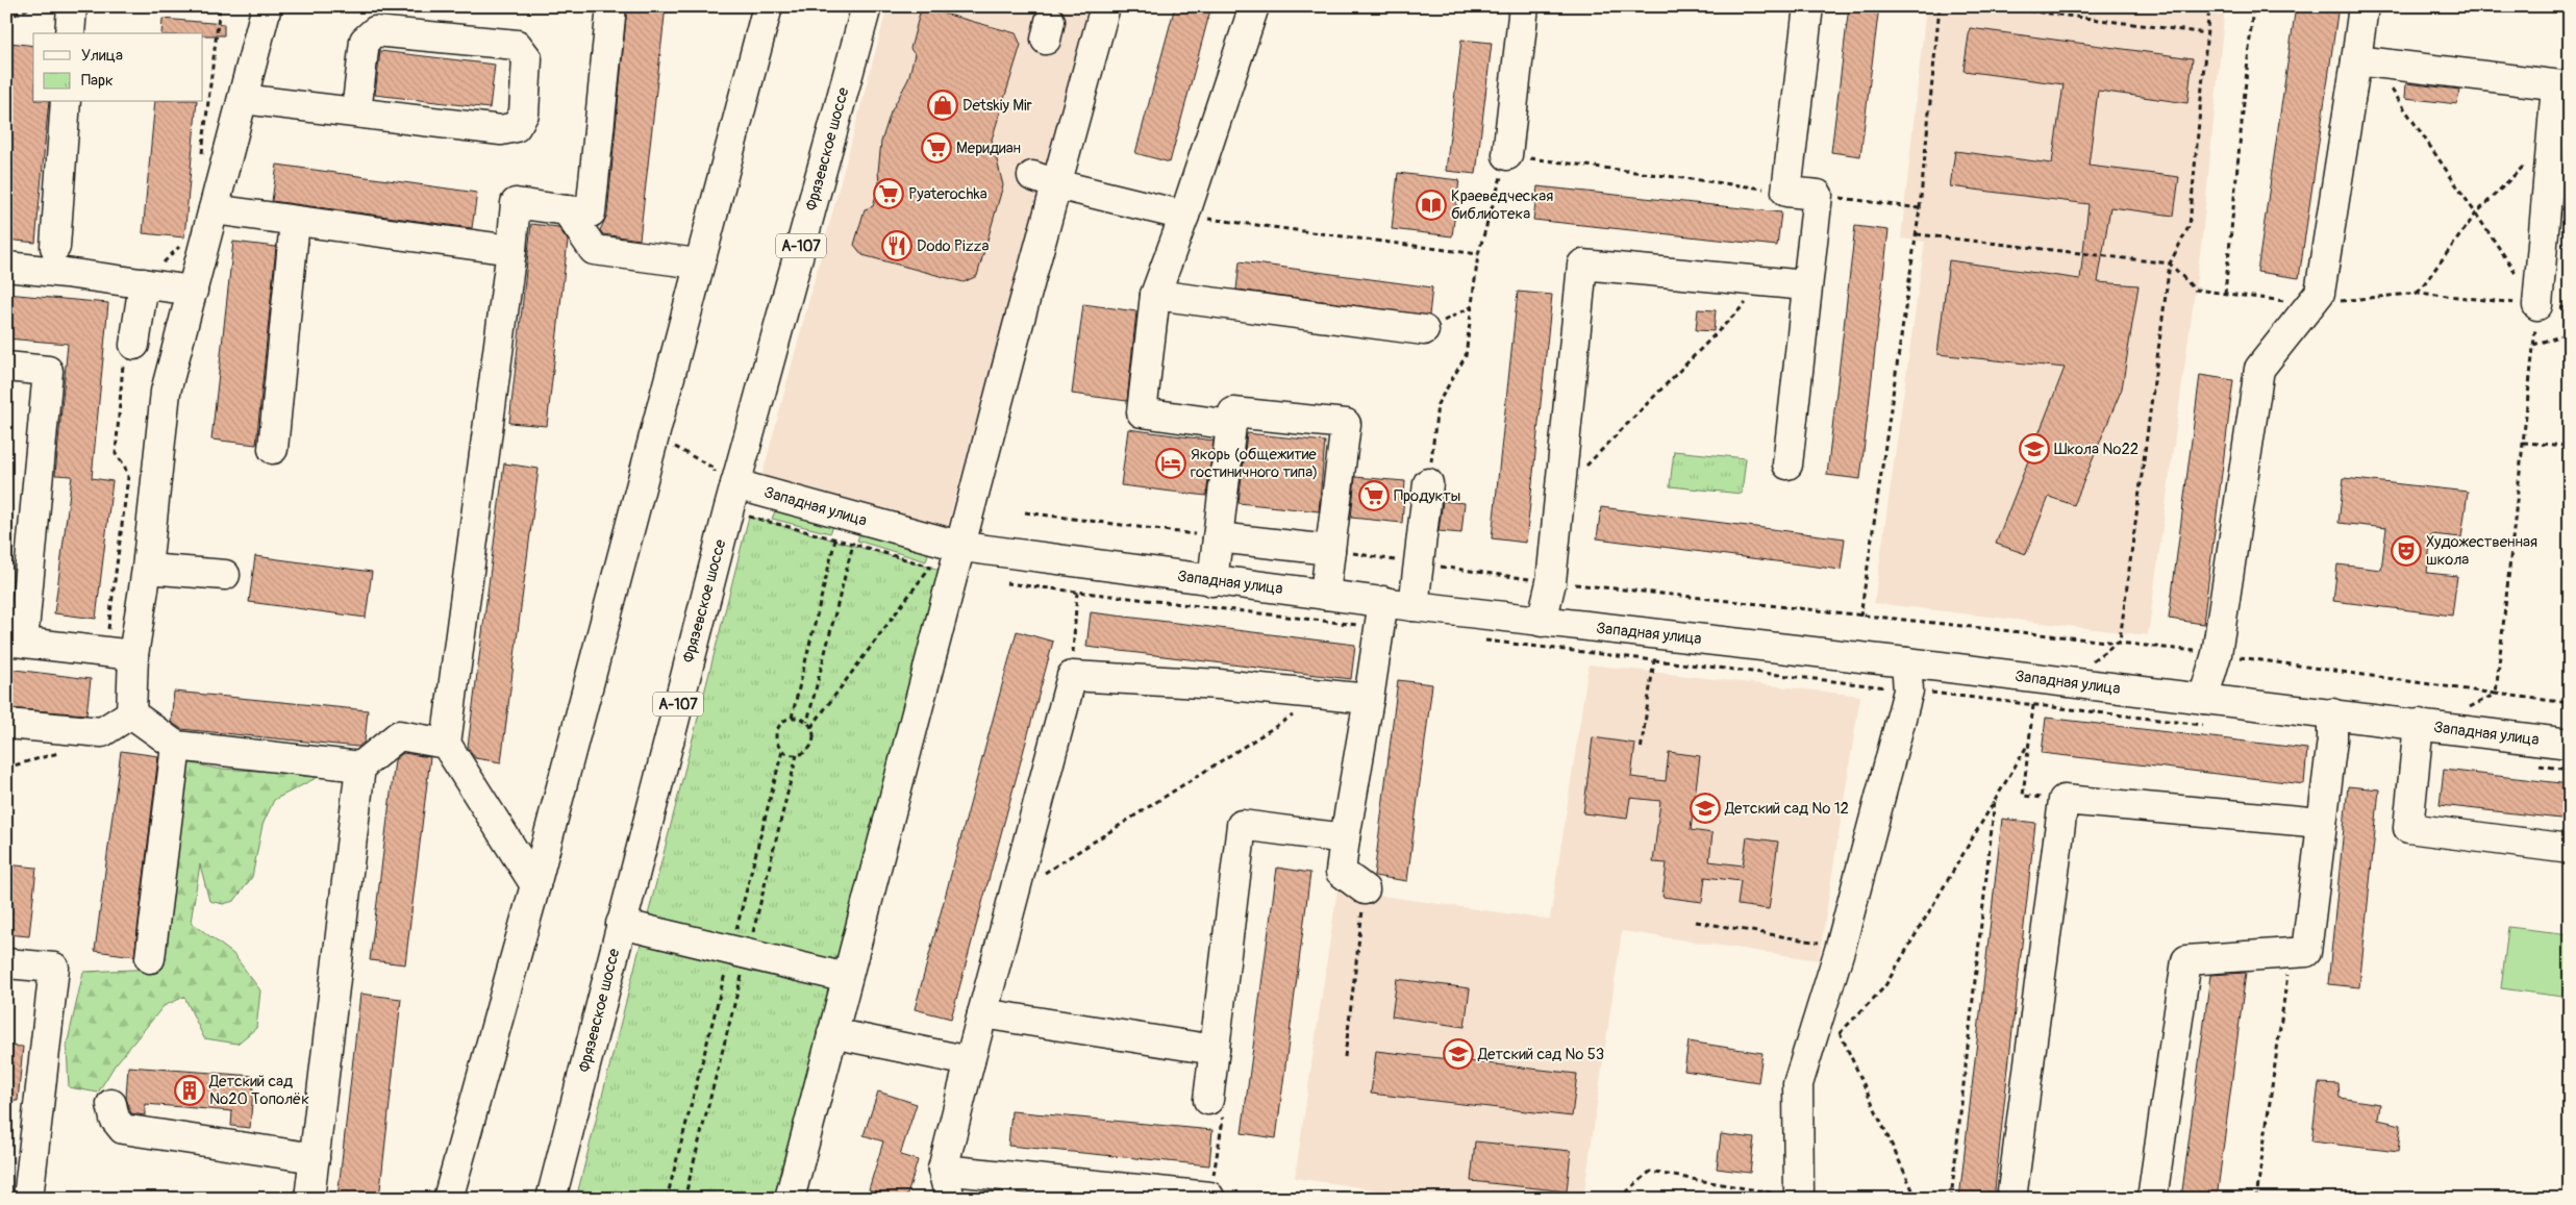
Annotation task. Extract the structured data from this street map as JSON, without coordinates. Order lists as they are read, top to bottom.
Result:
{
  "streets": {
    "main road": ["Фрязевское шоссе", "А-107", "Западная улица"]
  },
  "crossings": [
    ["Фрязевское шоссе", "Западная улица"]
  ],
  "places": {
    "shop": ["Detskiy Mir"],
    "supermarket": ["Меридиан", "Pyaterochka", "Продукты"],
    "library": ["Краеведческая библиотека"],
    "restaurant": ["Dodo Pizza"],
    "school or university": ["Школа №22", "Детский сад № 12", "Детский сад № 53"],
    "hotel": ["Якорь (общежитие гостиничного типа)"],
    "theatre": ["Художественная школа"],
    "building": ["Детский сад №20 Тополёк"]
  },
  "legend": ["Улица", "Парк"]
}
